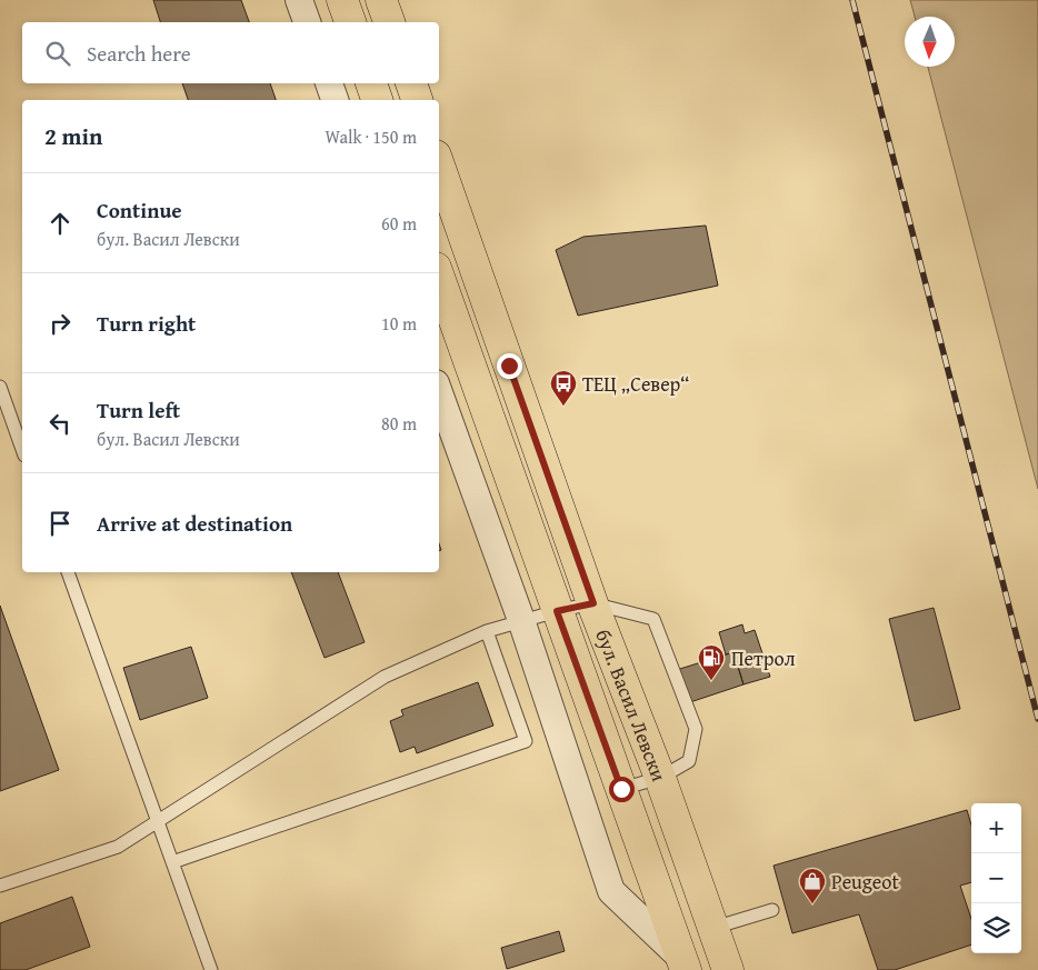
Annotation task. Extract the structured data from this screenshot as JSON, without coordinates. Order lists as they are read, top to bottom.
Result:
{
  "streets": {
    "main road": ["бул. Васил Левски"]
  },
  "places": {
    "bus stop": ["ТЕЦ „Север“"],
    "fuel station": ["Петрол"],
    "shop": ["Peugeot"]
  },
  "north": "bottom",
  "page": {
    "search": "Search here",
    "heading": ["2 min", "Walk · 150 m"],
    "list": [
      ["Continue", "бул. Васил Левски", "60 m"],
      ["Turn right", "10 m"],
      ["Turn left", "бул. Васил Левски", "80 m"],
      "Arrive at destination"
    ],
    "map_buttons": ["+", "−"]
  }
}
